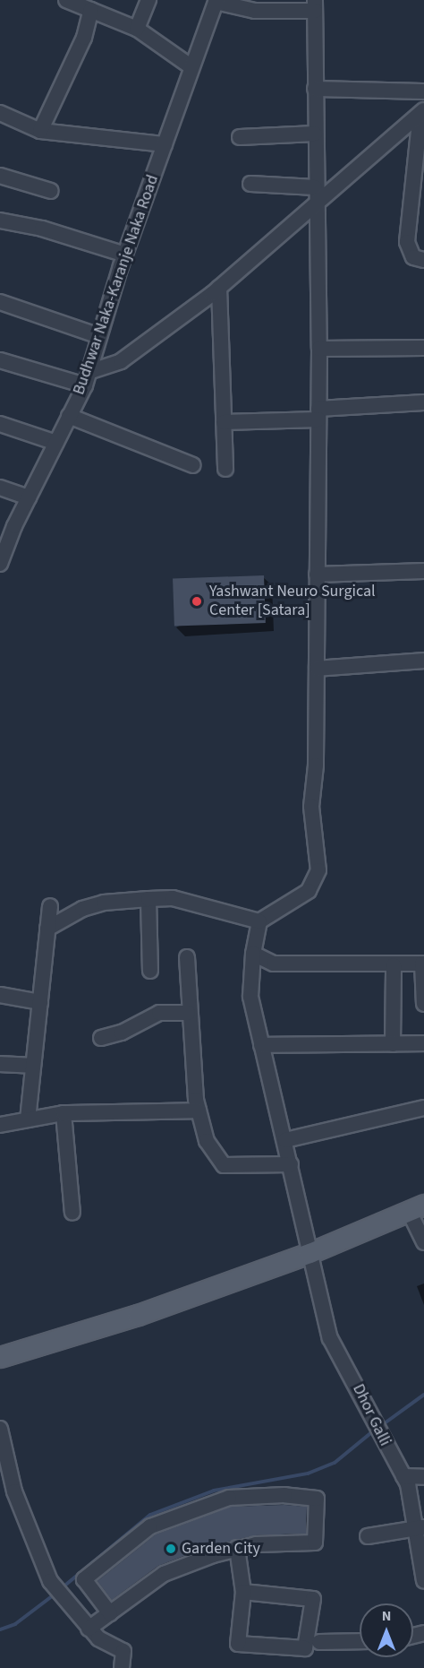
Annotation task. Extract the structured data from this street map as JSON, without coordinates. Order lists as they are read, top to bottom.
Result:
{
  "streets": {
    "street": ["Budhwar Naka-Karanje Naka Road", "Dhor Galli"]
  },
  "places": ["Yashwant Neuro Surgical Center [Satara]", "Garden City"],
  "north": "top"
}
